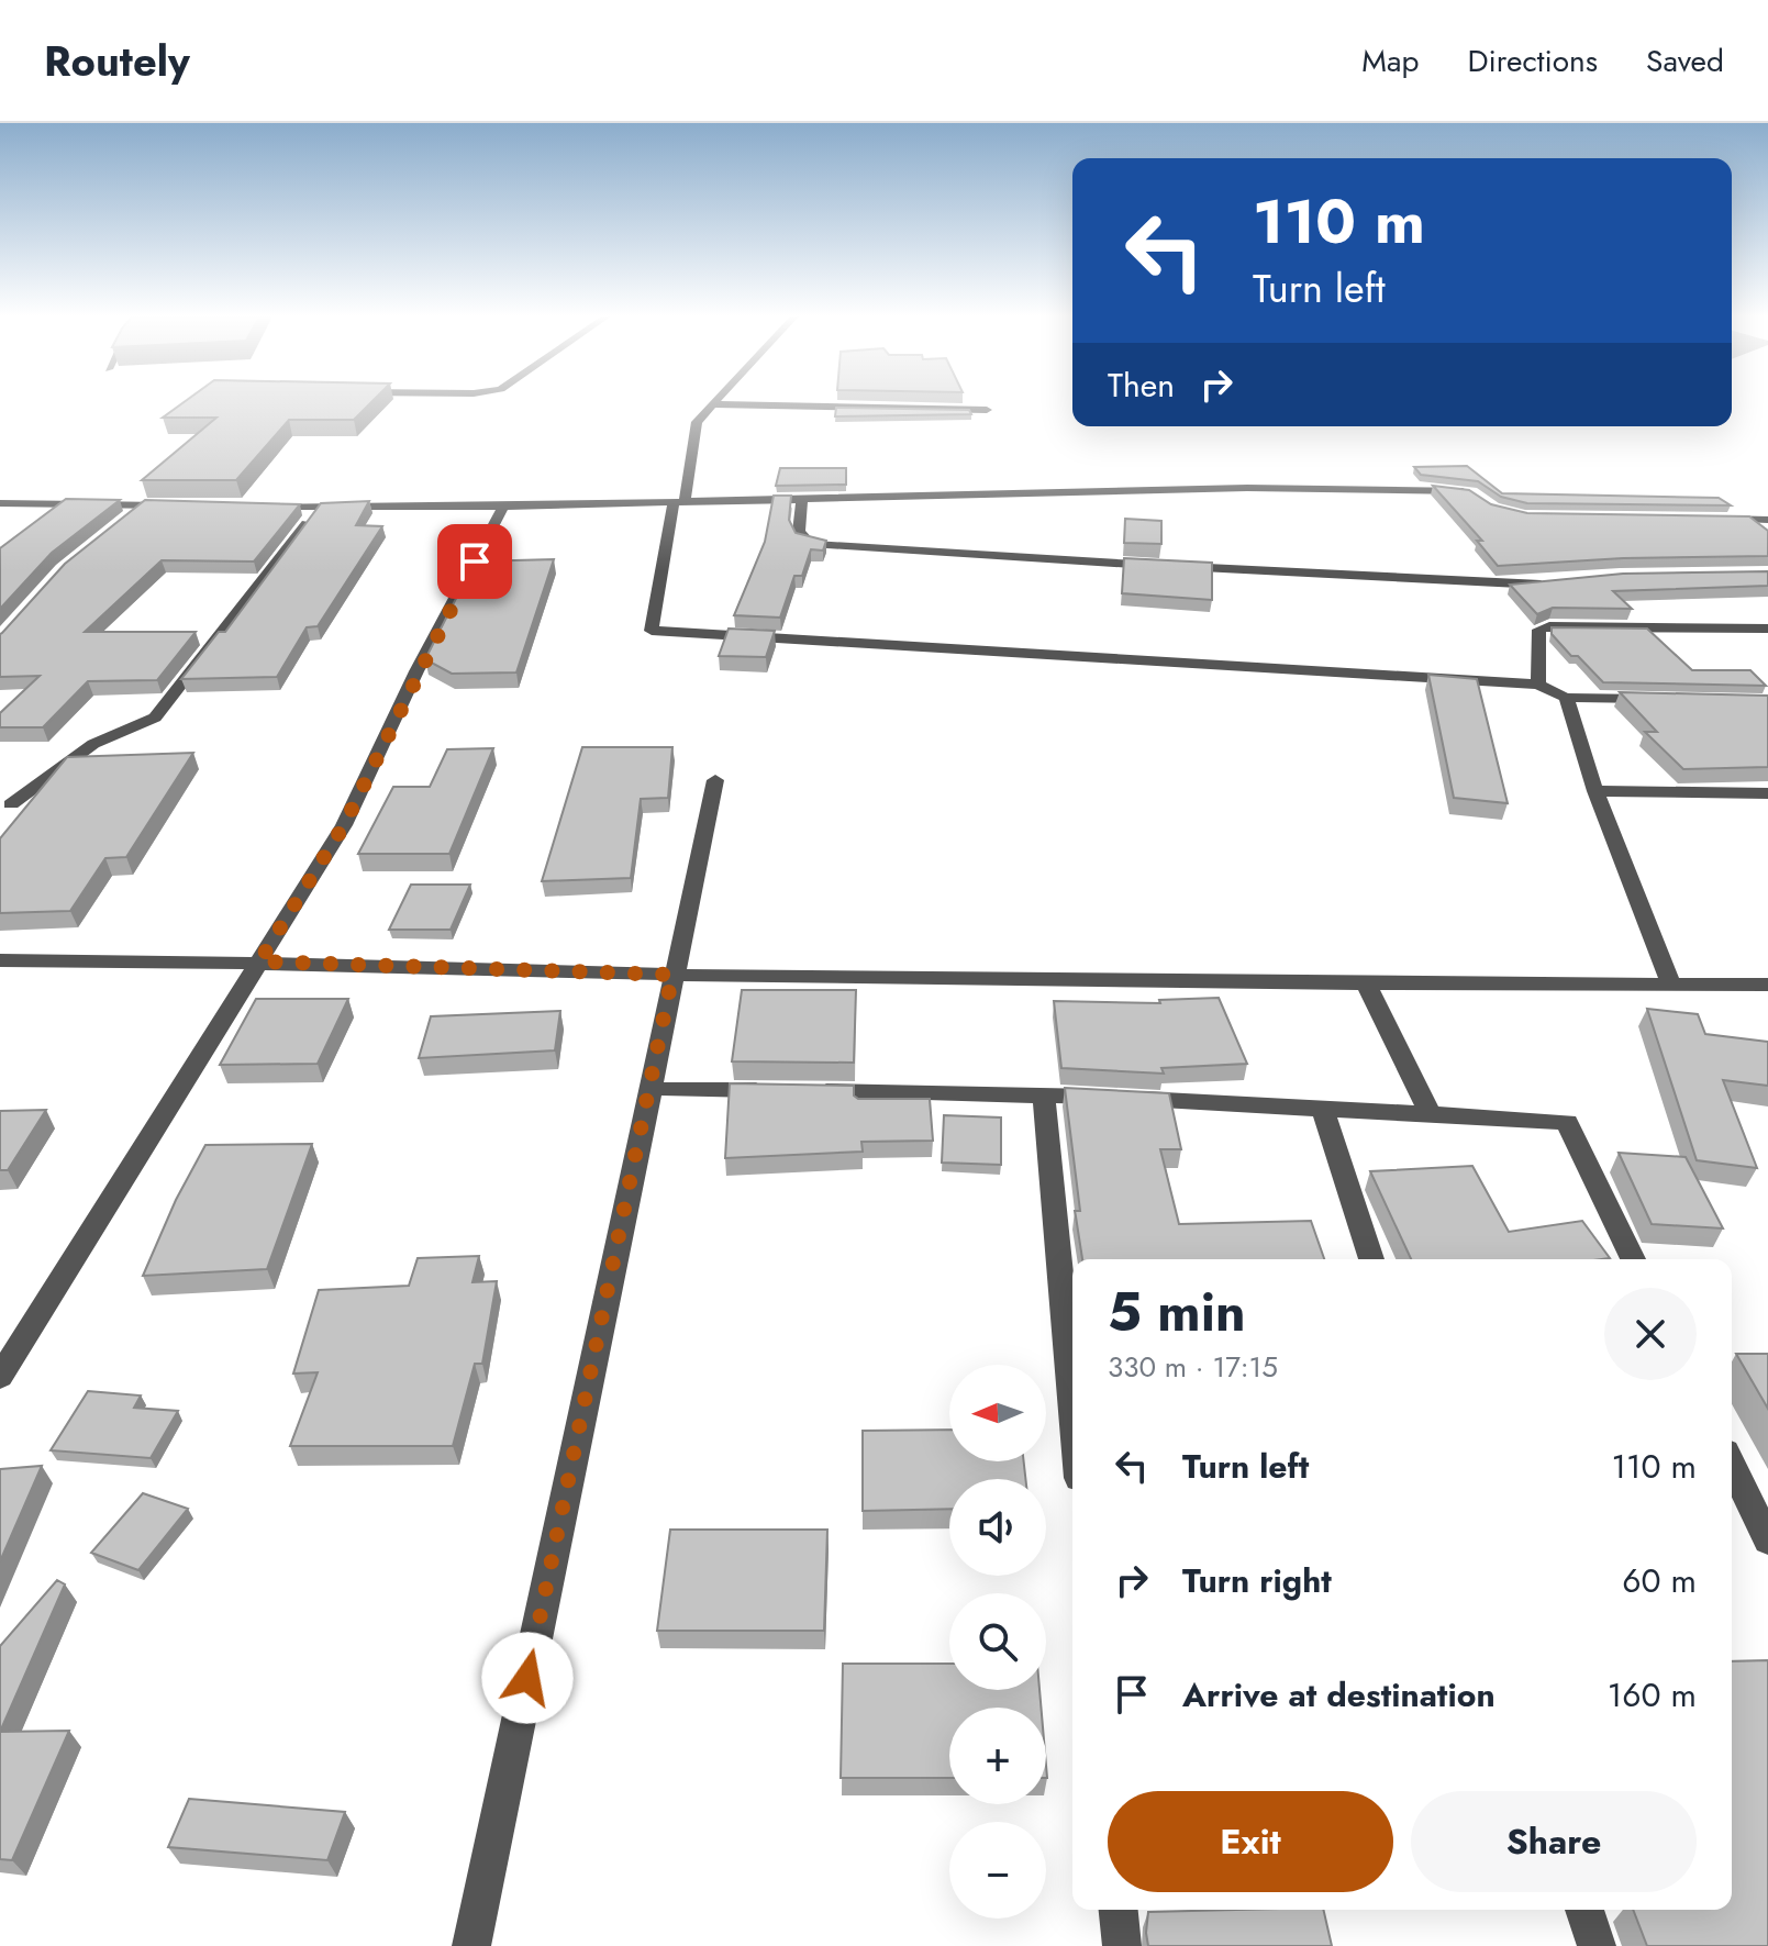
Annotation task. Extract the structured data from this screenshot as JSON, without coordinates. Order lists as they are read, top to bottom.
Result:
{
  "north": "left",
  "page": {
    "header": "Routely",
    "nav": ["Map", "Directions", "Saved"],
    "turn": ["110 m", "Turn left"],
    "then": "Then",
    "heading": ["5 min", "330 m · 17:15"],
    "map_buttons": ["+", "−"],
    "list": [
      {
        "name": "Turn left",
        "value": "110 m"
      },
      {
        "name": "Turn right",
        "value": "60 m"
      },
      {
        "name": "Arrive at destination",
        "value": "160 m"
      }
    ],
    "buttons": ["Exit", "Share"]
  }
}
